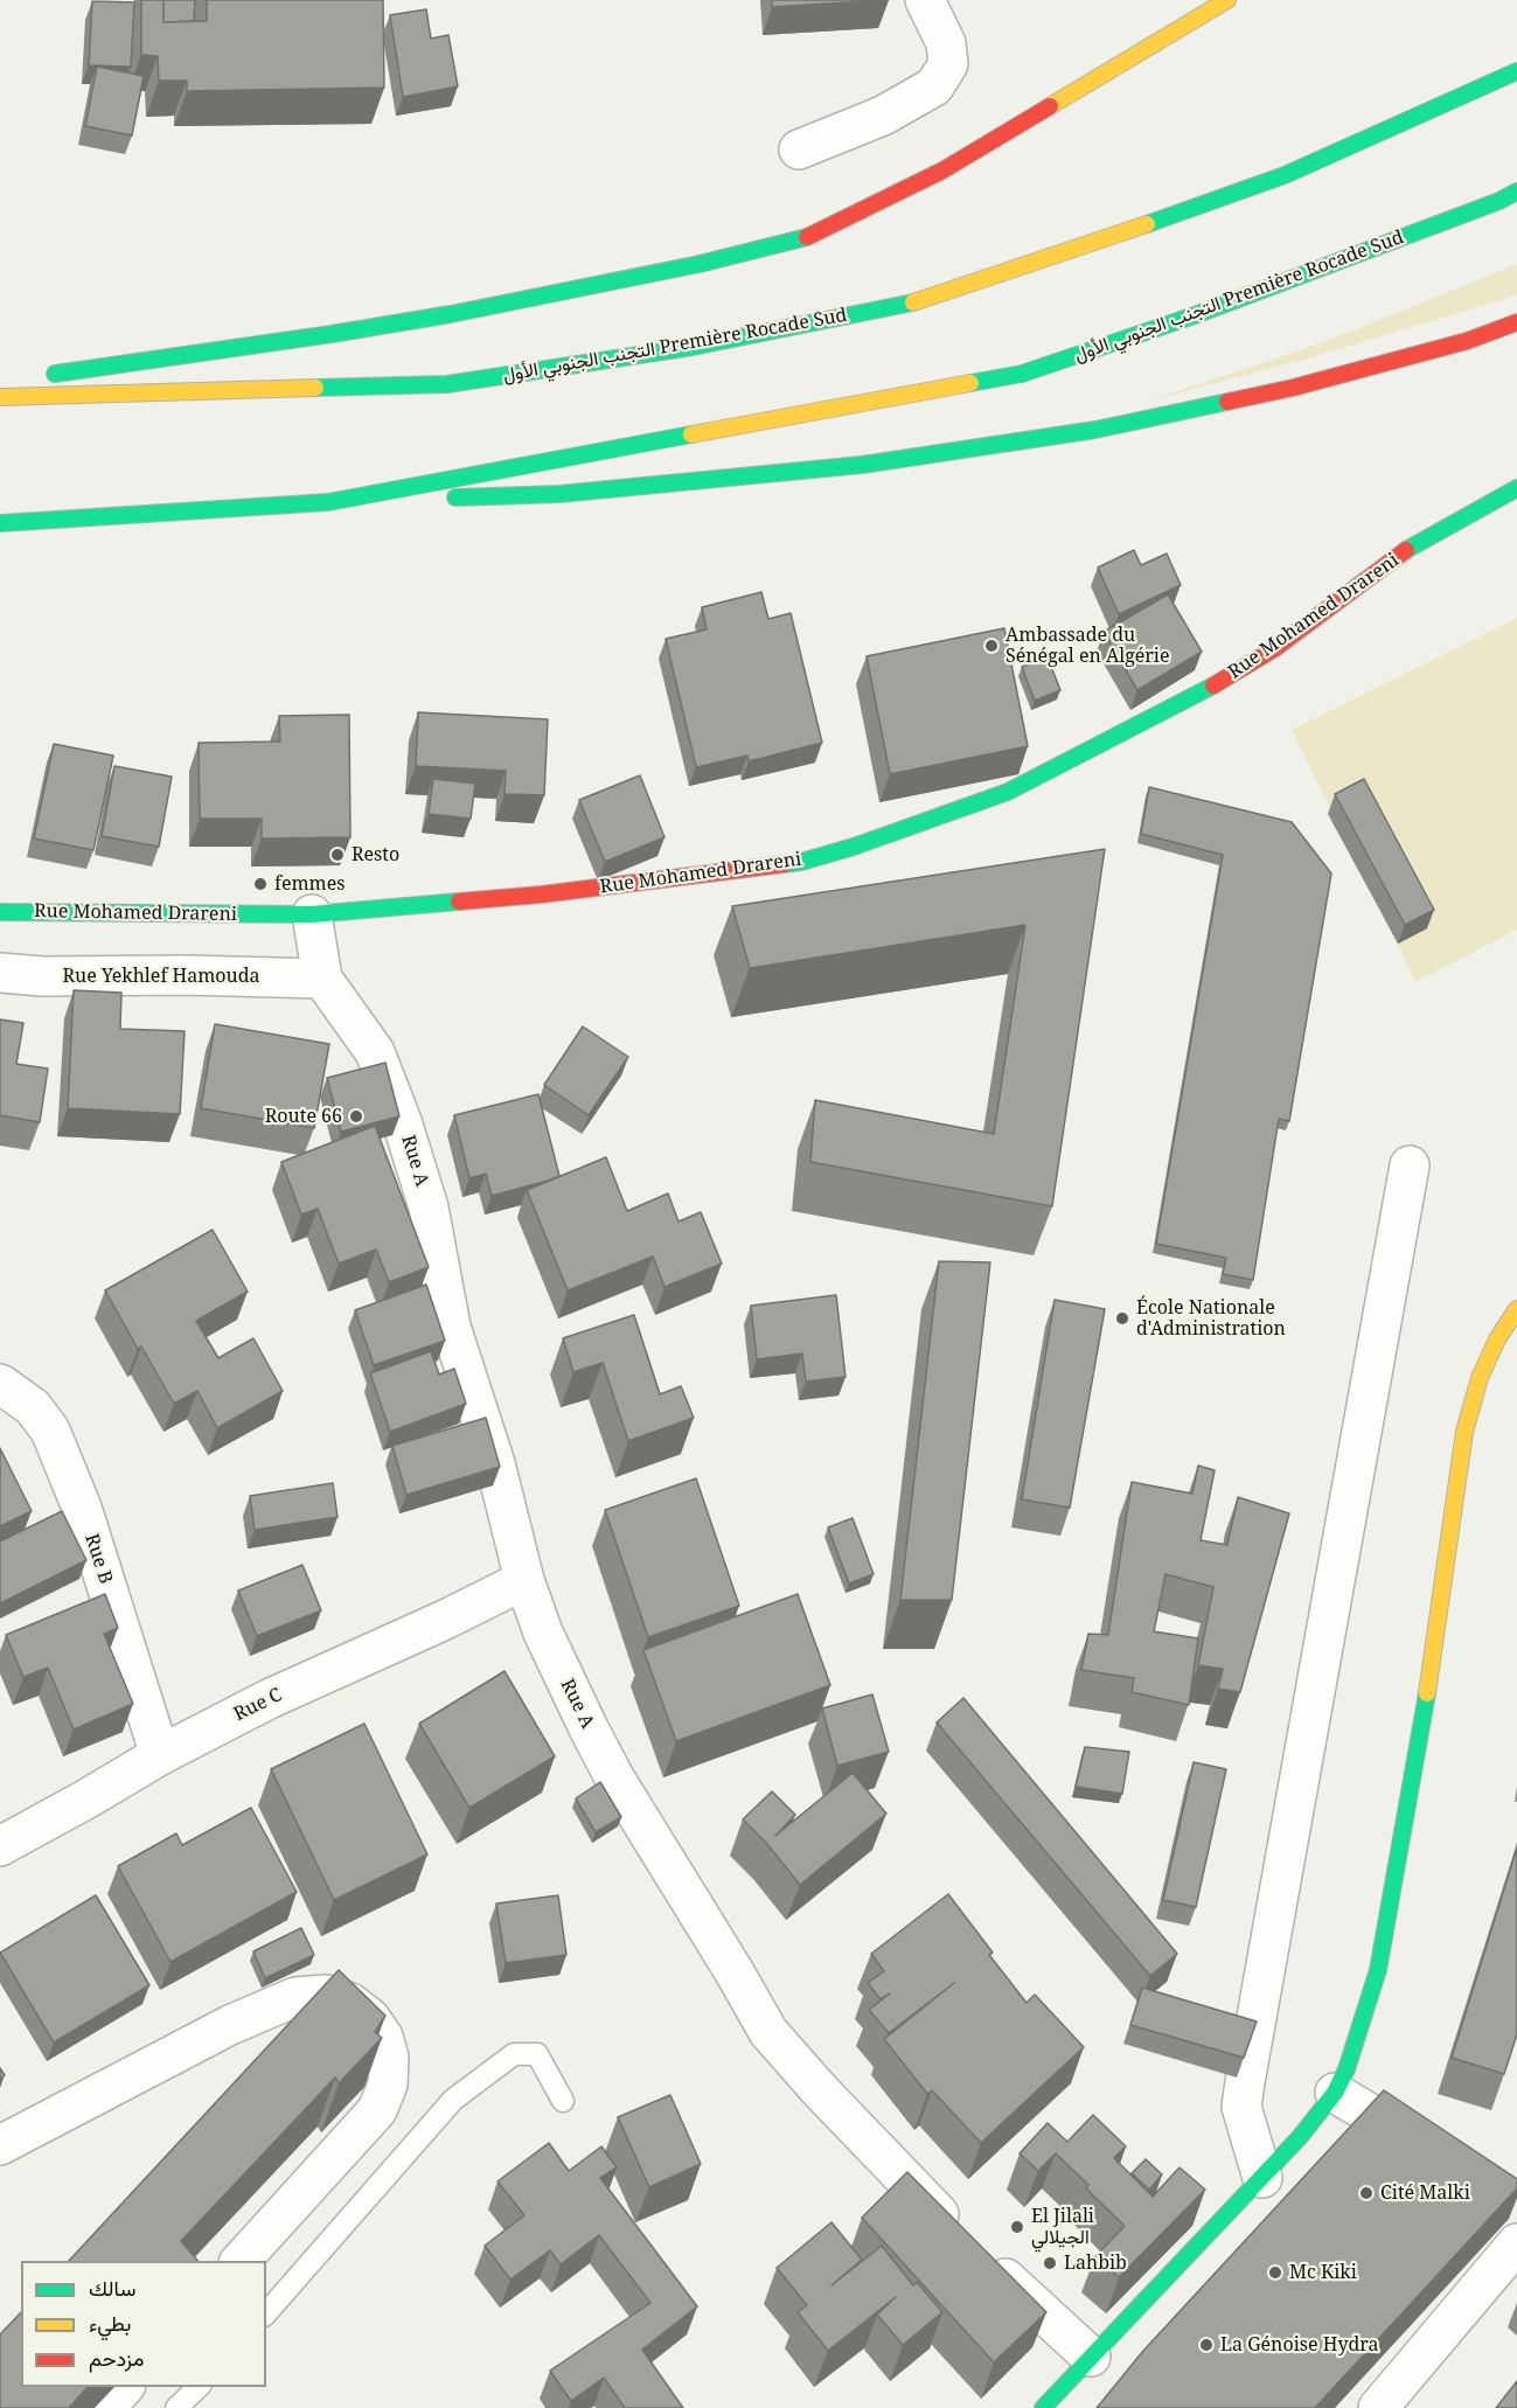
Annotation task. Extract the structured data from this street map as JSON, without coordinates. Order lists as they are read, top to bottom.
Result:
{
  "streets": {
    "main road": ["التجنب الجنوبي الأول Première Rocade Sud", "Rue Mohamed Drareni"],
    "street": [
      "Rue Yekhlef Hamouda",
      "Rue A",
      "Rue B",
      "Rue C"
    ]
  },
  "crossings": [
    ["Rue Mohamed Drareni", "Rue A"],
    ["Rue Yekhlef Hamouda", "Rue A"],
    ["Rue A", "Rue C"],
    ["Rue B", "Rue C"]
  ],
  "places": [
    "Ambassade du Sénégal en Algérie",
    "Resto",
    "femmes",
    "Route 66",
    "École Nationale d'Administration",
    "Cité Malki",
    "El Jilali الجيلالي",
    "Lahbib",
    "Mc Kiki",
    "La Génoise Hydra"
  ],
  "legend": ["سالك", "بطيء", "مزدحم"]
}
